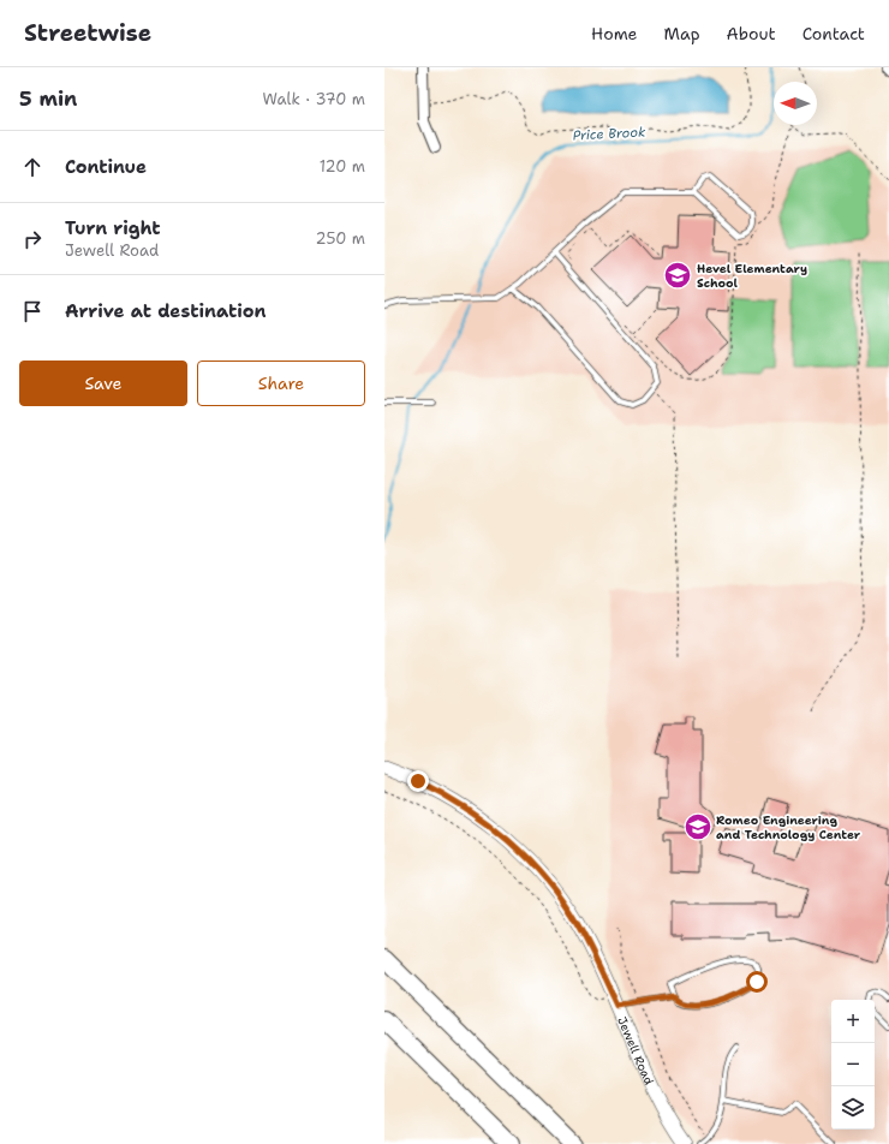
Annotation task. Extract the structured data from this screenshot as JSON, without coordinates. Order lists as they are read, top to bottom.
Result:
{
  "streets": {
    "street": ["Jewell Road"]
  },
  "water": ["Price Brook"],
  "places": {
    "school or university": ["Hevel Elementary School", "Romeo Engineering and Technology Center"]
  },
  "north": "left",
  "page": {
    "header": "Streetwise",
    "nav": [
      "Home",
      "Map",
      "About",
      "Contact"
    ],
    "heading": ["5 min", "Walk · 370 m"],
    "list": [
      ["Continue", "120 m"],
      ["Turn right", "Jewell Road", "250 m"],
      "Arrive at destination"
    ],
    "buttons": ["Save", "Share"],
    "map_buttons": ["+", "−"]
  }
}
